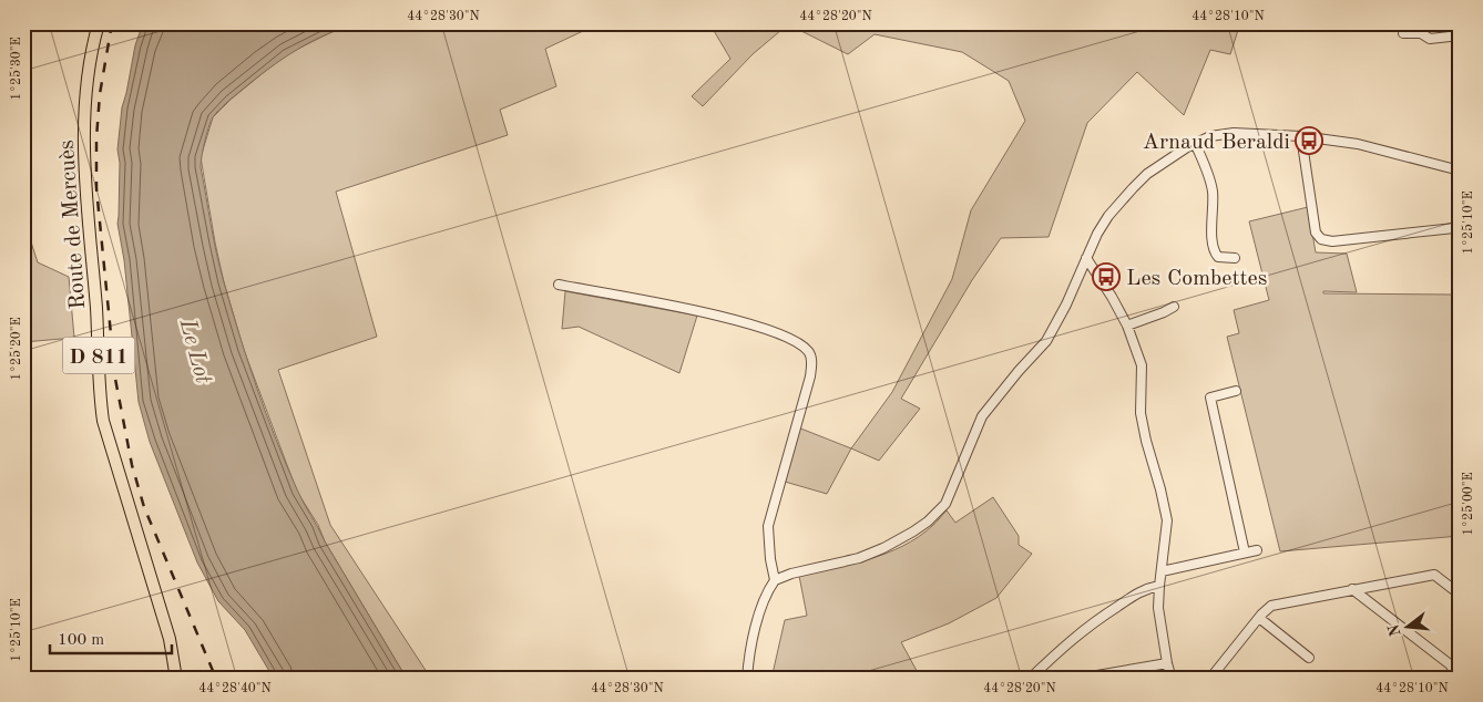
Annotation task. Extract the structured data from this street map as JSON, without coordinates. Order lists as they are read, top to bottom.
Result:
{
  "streets": {
    "main road": ["Route de Mercuès", "D 811"]
  },
  "water": ["Le Lot"],
  "places": {
    "bus stop": ["Arnaud Beraldi", "Les Combettes"]
  },
  "scale_bar": "100 m",
  "north": "left",
  "coordinates": [
    "44°28'30\"N",
    "44°28'20\"N",
    "44°28'10\"N",
    "1°25'30\"E",
    "1°25'10\"E",
    "1°25'20\"E",
    "1°25'00\"E",
    "44°28'40\"N"
  ]
}
